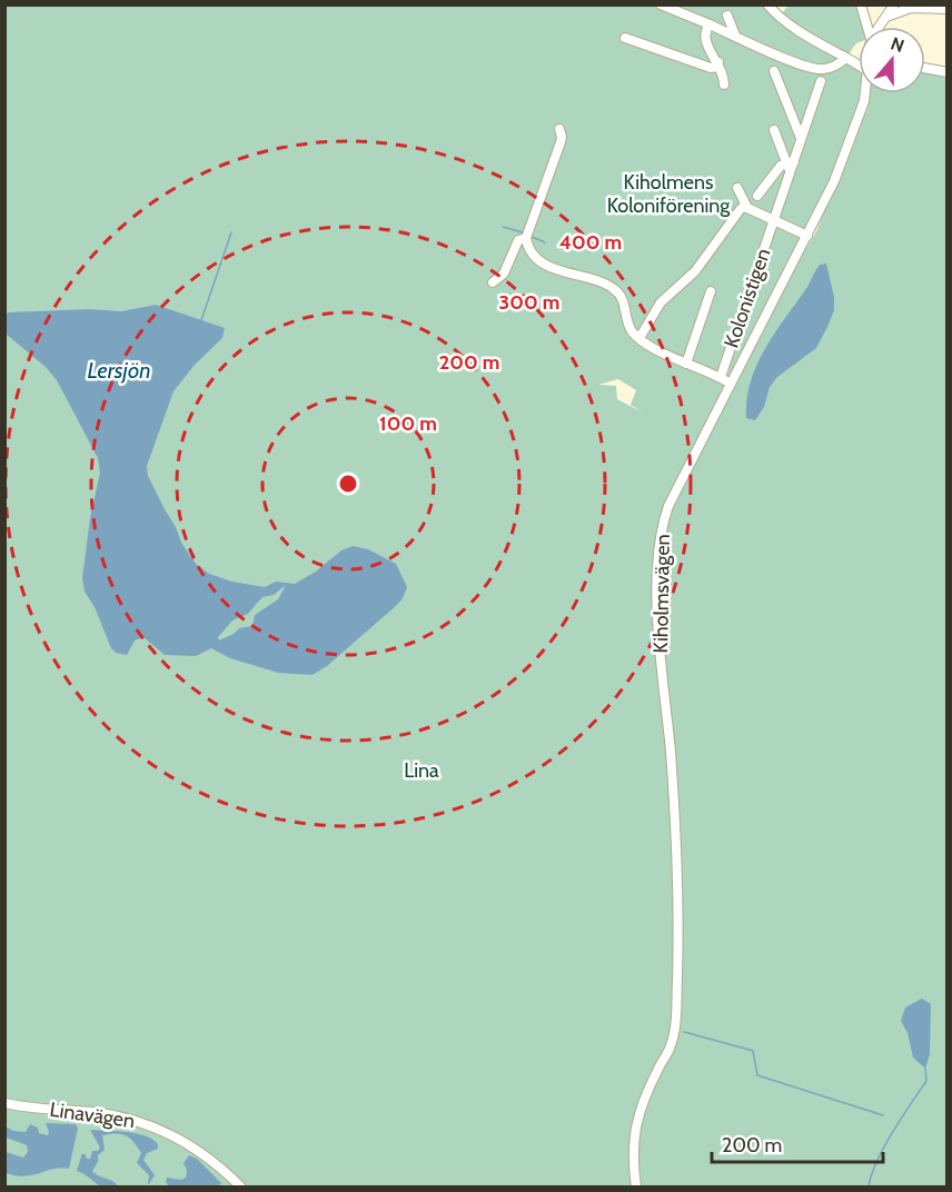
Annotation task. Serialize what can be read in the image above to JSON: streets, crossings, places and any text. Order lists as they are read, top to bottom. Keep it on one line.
{"streets":{"street":["Kolonistigen","Kiholmsvägen","Linavägen"]},"water":["Lersjön"],"parks":["Kiholmens Koloniförening","Lina"],"scale_bar":"200 m","north":"top","rings":["400 m","300 m","200 m","100 m"]}
